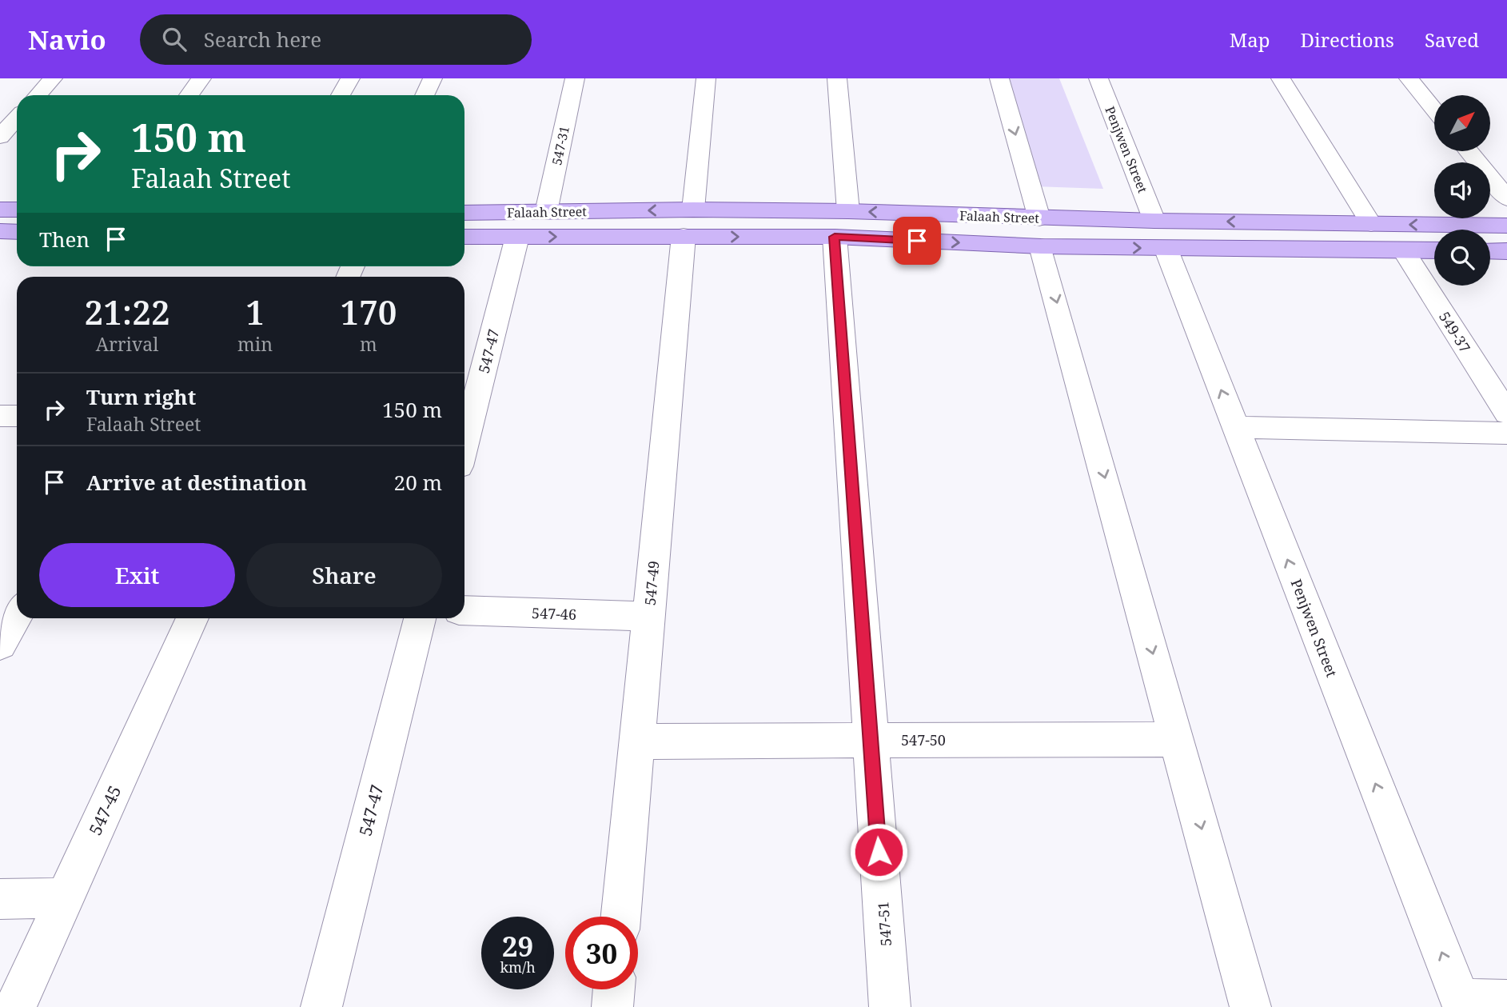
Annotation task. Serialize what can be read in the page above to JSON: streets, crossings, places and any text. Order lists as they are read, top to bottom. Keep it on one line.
{"streets":{"main road":["Falaah Street"],"street":["547-31","Penjwen Street","549-37","547-47","547-49","547-46","547-50","547-45","547-51"]},"crossings":[["547-31","Falaah Street"],["Penjwen Street","Falaah Street"],["Falaah Street","549-37"],["Falaah Street","547-47"],["Falaah Street","547-49"],["Falaah Street","547-51"],["547-49","547-46"],["547-49","547-50"],["547-50","547-51"]],"north":"top right","page":{"header":"Navio","search":"Search here","nav":["Map","Directions","Saved"],"turn":["150 m","Falaah Street"],"then":"Then","eta":["21:22","Arrival","1","min","170","m"],"list":[{"name":"Turn right","note":"Falaah Street","value":"150 m"},{"name":"Arrive at destination","value":"20 m"}],"buttons":["Exit","Share"],"speed":"29 km/h","limit":"30"}}
